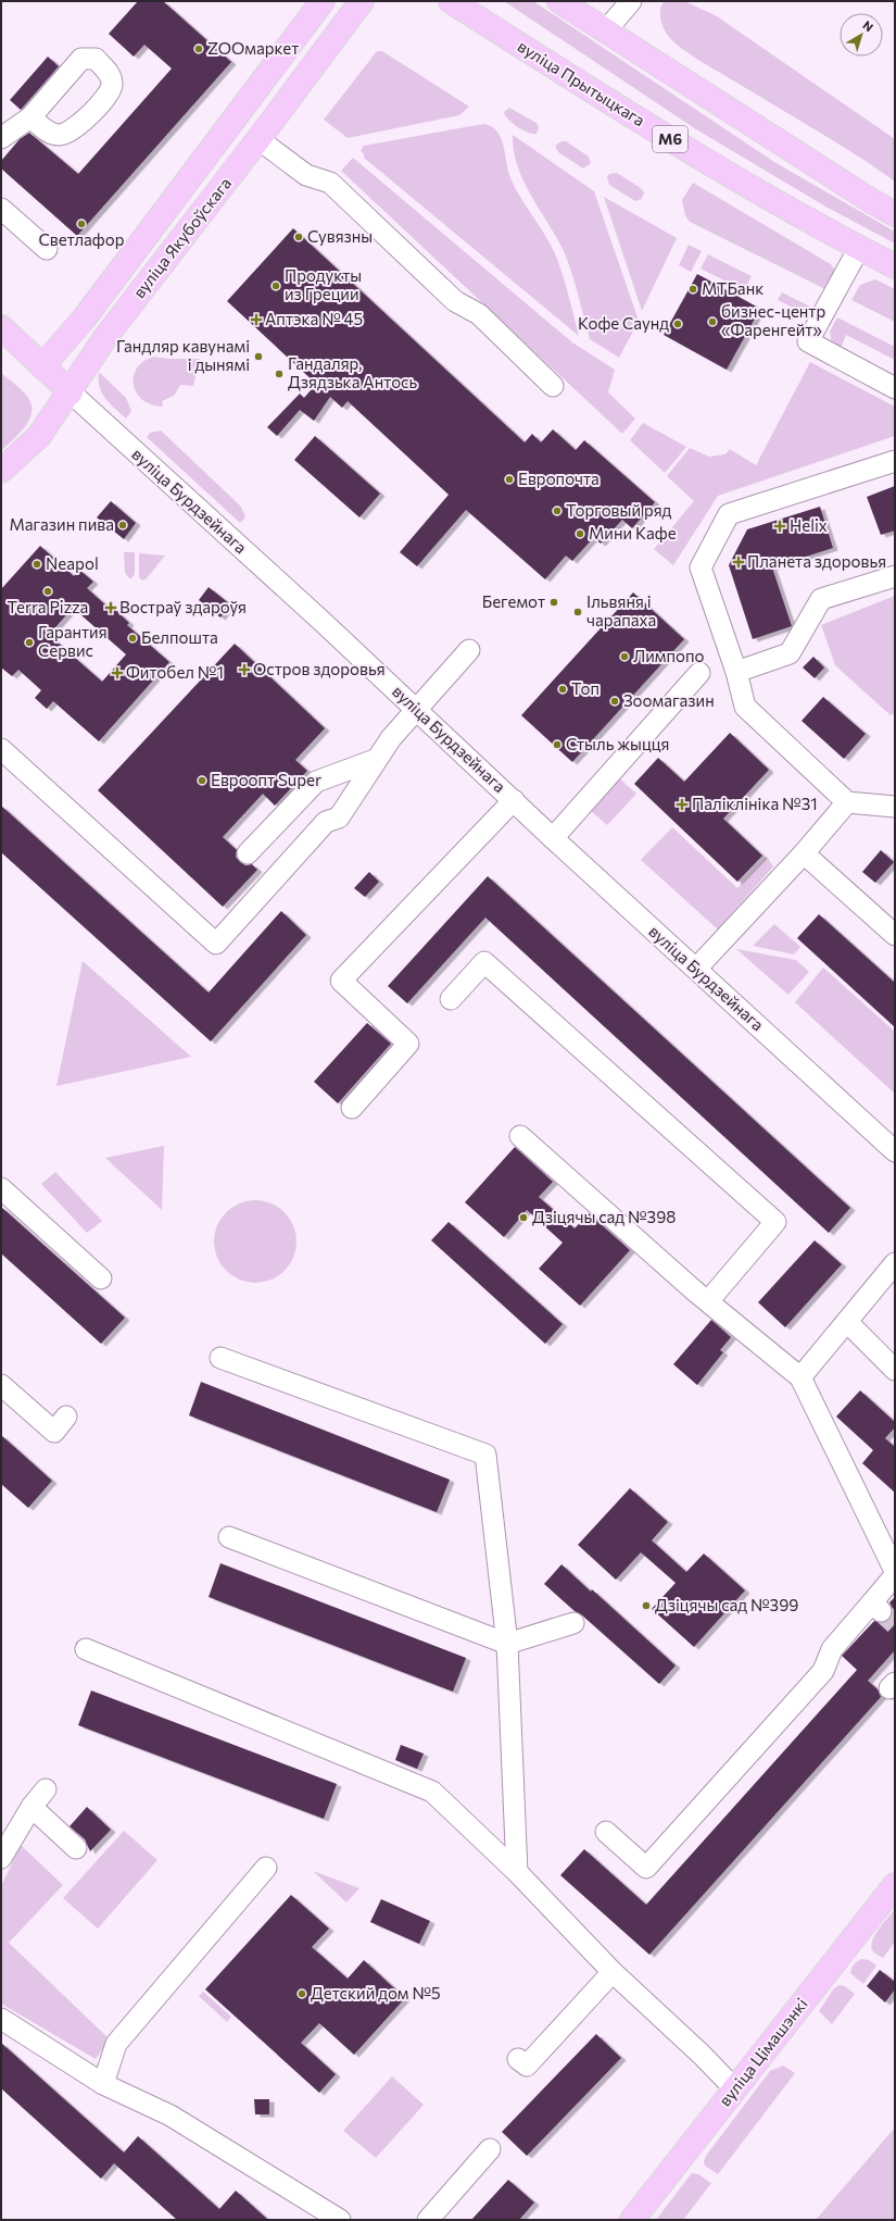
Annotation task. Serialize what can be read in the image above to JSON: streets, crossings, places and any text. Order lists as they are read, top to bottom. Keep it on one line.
{"streets":{"main road":["вуліца Прытыцкага","М6","вуліца Якубоўскага","вуліца Бурдзейнага","вуліца Цімашэнкі"]},"crossings":[["вуліца Якубоўскага","вуліца Бурдзейнага"]],"places":{"other":["ZOOмаркет","Светлафор","Сувязны","Продукты из Греции","МТБанк","бизнес-центр «Фаренгейт»","Кофе Саунд","Гандляр кавунамі і дынямі","Гандаляр, Дзядзька Антось","Европочта","Торговый ряд","Магазин пива","Мини Кафе","Neapol","Terra Pizza","Бегемот","Ільвяня і чарапаха","Белпошта","Гарантия Сервис","Лимпопо","Топ","Зоомагазин","Стыль жыцця","Евроопт Super","Дзіцячы сад №398","Дзіцячы сад №399","Детский дом №5"],"health":["Аптэка № 45","Helix","Планета здоровья","Востраў здароўя","Остров здоровья","Фитобел №1","Паліклініка №31"]},"north":"top right"}
